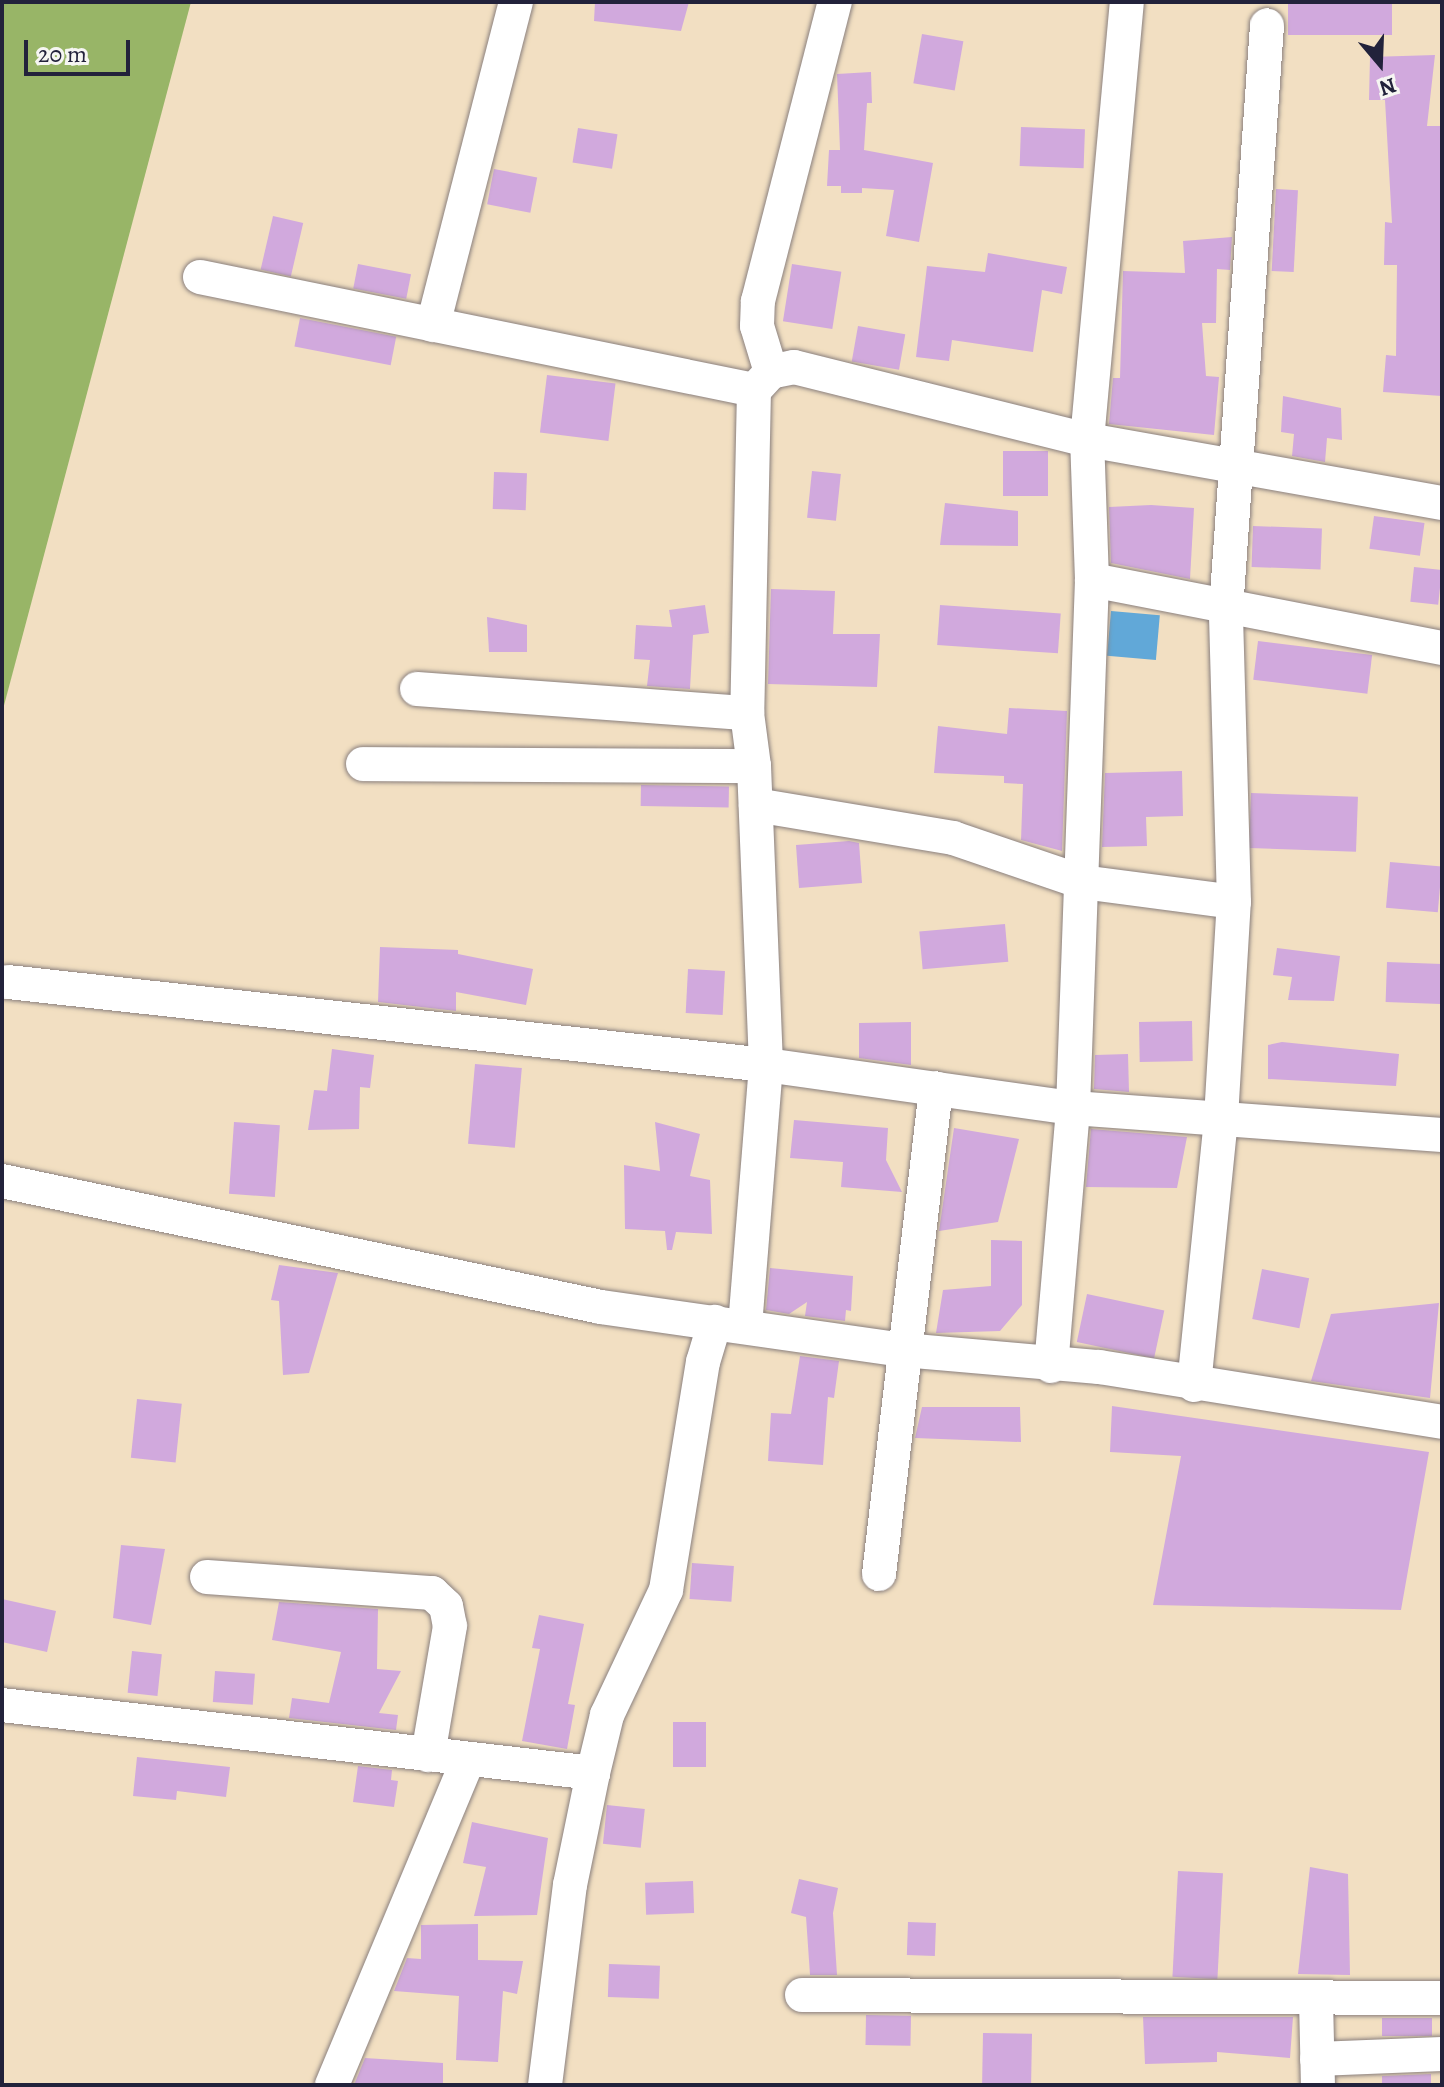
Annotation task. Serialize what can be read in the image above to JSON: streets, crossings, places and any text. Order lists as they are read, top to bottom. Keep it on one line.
{"scale_bar":"20 m","north":"bottom"}
